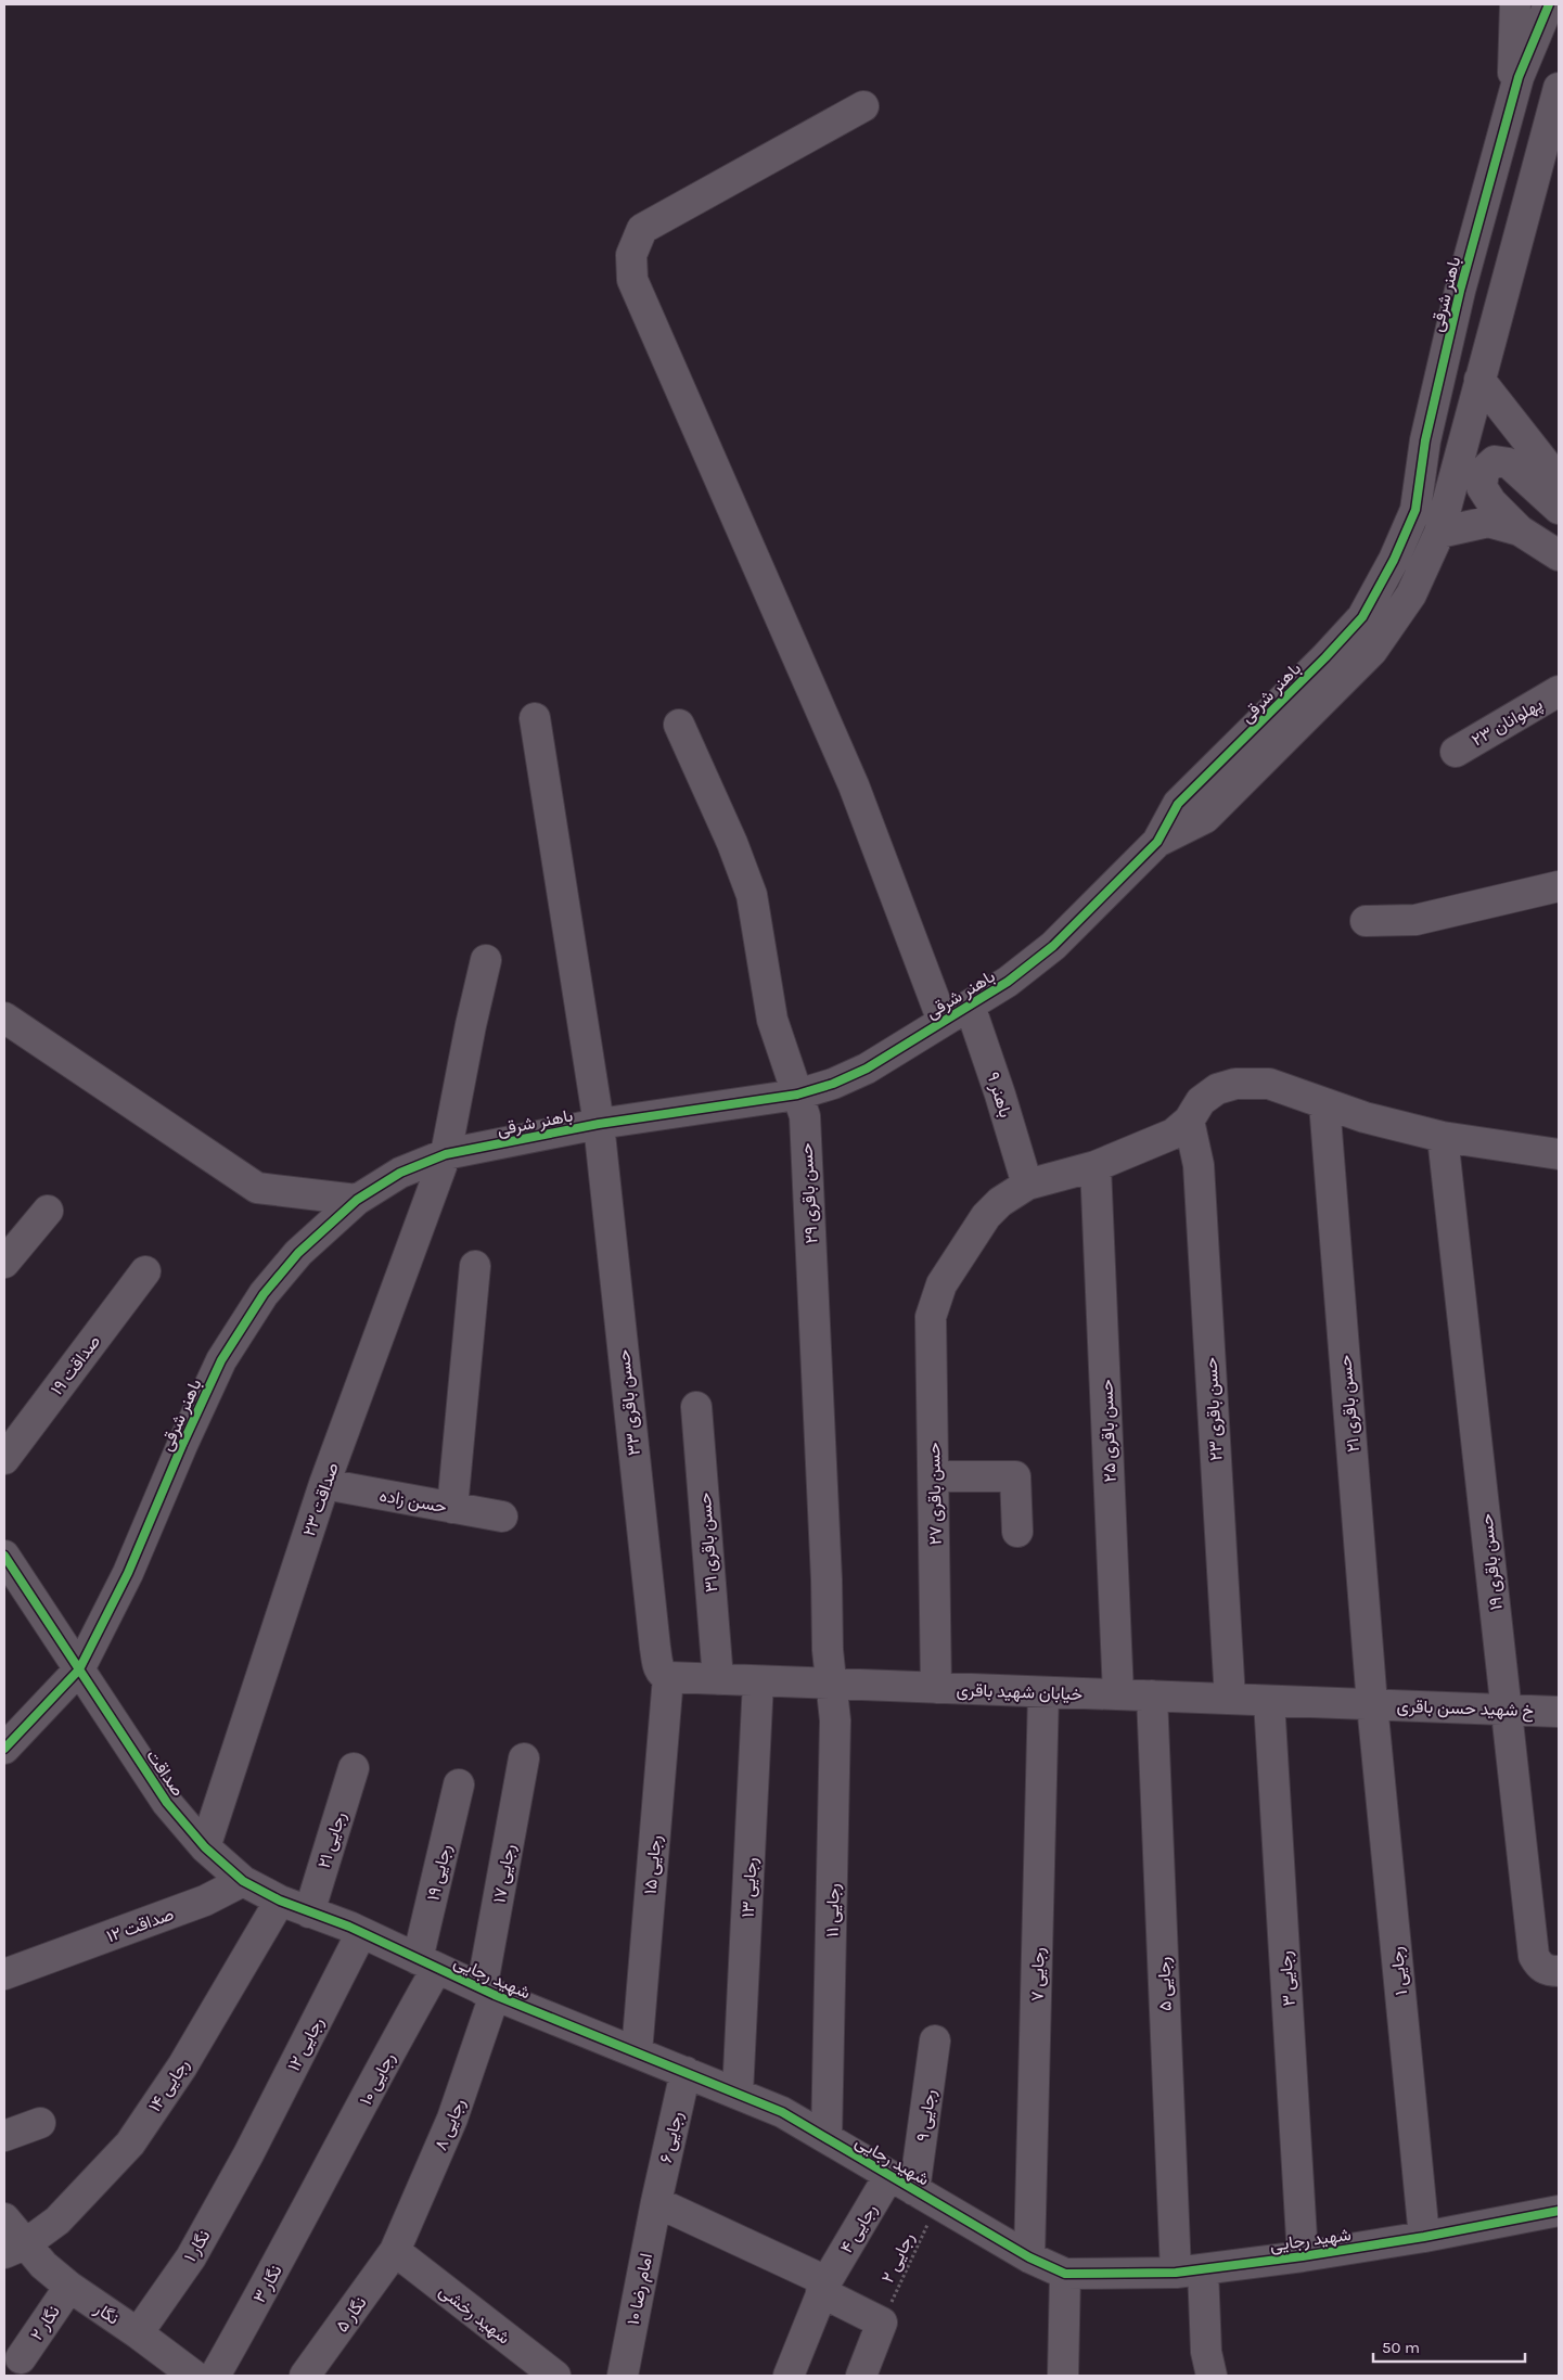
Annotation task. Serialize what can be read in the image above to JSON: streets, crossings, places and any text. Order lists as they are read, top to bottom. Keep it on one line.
{"streets":{"street":["باهنر شرقی","پهلوانان ۲۳","باهنر ۹","حسن باقری ۲۹","صداقت ۱۹","حسن باقری ۳۳","حسن باقری ۲۱","حسن باقری ۲۳","حسن باقری ۲۵","حسن باقری ۲۷","صداقت ۲۳","حسن زاده","حسن باقری ۳۱","حسن باقری ۱۹","خیابان شهید باقری","خ شهید حسن باقری","صداقت","رجایی ۲۱","رجایی ۱۵","رجایی ۱۹","رجایی ۱۷","رجایی ۱۳","رجایی ۱۱","صداقت ۱۲","رجایی ۱","رجایی ۷","شهید رجایی","رجایی ۳","رجایی ۵","رجایی ۱۲","رجایی ۱۰","رجایی ۱۴","رجایی ۹","رجایی ۸","رجایی ۶","رجایی ۴","نگار ۱","نگار ۳","امام رضا ۱۰","نگار","نگار ۵","شهید رخشی","نگار ۲"],"path":["رجایی ۲"]},"crossings":[["باهنر شرقی","باهنر ۹"],["باهنر شرقی","حسن باقری ۲۹"],["باهنر شرقی","حسن باقری ۳۳"],["باهنر شرقی","صداقت ۲۳"],["باهنر شرقی","صداقت"],["باهنر ۹","حسن باقری ۲۷"],["حسن باقری ۲۹","خیابان شهید باقری"],["حسن باقری ۲۹","رجایی ۱۱"],["حسن باقری ۳۳","خیابان شهید باقری"],["حسن باقری ۳۳","رجایی ۱۵"],["حسن باقری ۲۱","حسن باقری ۲۷"],["حسن باقری ۲۱","خیابان شهید باقری"],["حسن باقری ۲۱","خ شهید حسن باقری"],["حسن باقری ۲۱","رجایی ۱"],["حسن باقری ۲۳","حسن باقری ۲۷"],["حسن باقری ۲۳","خیابان شهید باقری"],["حسن باقری ۲۵","حسن باقری ۲۷"],["حسن باقری ۲۵","خیابان شهید باقری"],["حسن باقری ۲۷","حسن باقری ۱۹"],["حسن باقری ۲۷","خیابان شهید باقری"],["صداقت ۲۳","حسن زاده"],["صداقت ۲۳","صداقت"],["حسن باقری ۳۱","خیابان شهید باقری"],["حسن باقری ۱۹","خ شهید حسن باقری"],["خیابان شهید باقری","خ شهید حسن باقری"],["خیابان شهید باقری","رجایی ۱۵"],["خیابان شهید باقری","رجایی ۱۳"],["خیابان شهید باقری","رجایی ۱۱"],["خیابان شهید باقری","رجایی ۱"],["خیابان شهید باقری","رجایی ۷"],["خیابان شهید باقری","رجایی ۳"],["خیابان شهید باقری","رجایی ۵"],["خ شهید حسن باقری","رجایی ۱"],["صداقت","صداقت ۱۲"],["صداقت","شهید رجایی"],["رجایی ۲۱","شهید رجایی"],["رجایی ۱۵","شهید رجایی"],["رجایی ۱۹","شهید رجایی"],["رجایی ۱۹","رجایی ۱۰"],["رجایی ۱۷","شهید رجایی"],["رجایی ۱۷","رجایی ۸"],["رجایی ۱۳","شهید رجایی"],["رجایی ۱۱","شهید رجایی"],["صداقت ۱۲","شهید رجایی"],["رجایی ۱","شهید رجایی"],["رجایی ۷","شهید رجایی"],["شهید رجایی","رجایی ۳"],["شهید رجایی","رجایی ۵"],["شهید رجایی","رجایی ۱۲"],["شهید رجایی","رجایی ۱۰"],["شهید رجایی","رجایی ۱۴"],["شهید رجایی","رجایی ۹"],["شهید رجایی","رجایی ۸"],["شهید رجایی","رجایی ۶"],["شهید رجایی","رجایی ۴"],["شهید رجایی","رجایی ۲"],["رجایی ۱۲","نگار ۱"],["رجایی ۱۰","نگار ۳"],["رجایی ۱۴","نگار"],["رجایی ۹","رجایی ۲"],["رجایی ۸","نگار ۵"],["رجایی ۸","شهید رخشی"],["رجایی ۶","امام رضا ۱۰"],["نگار ۱","نگار"],["نگار","نگار ۲"],["نگار ۵","شهید رخشی"]],"scale_bar":"50 m"}
